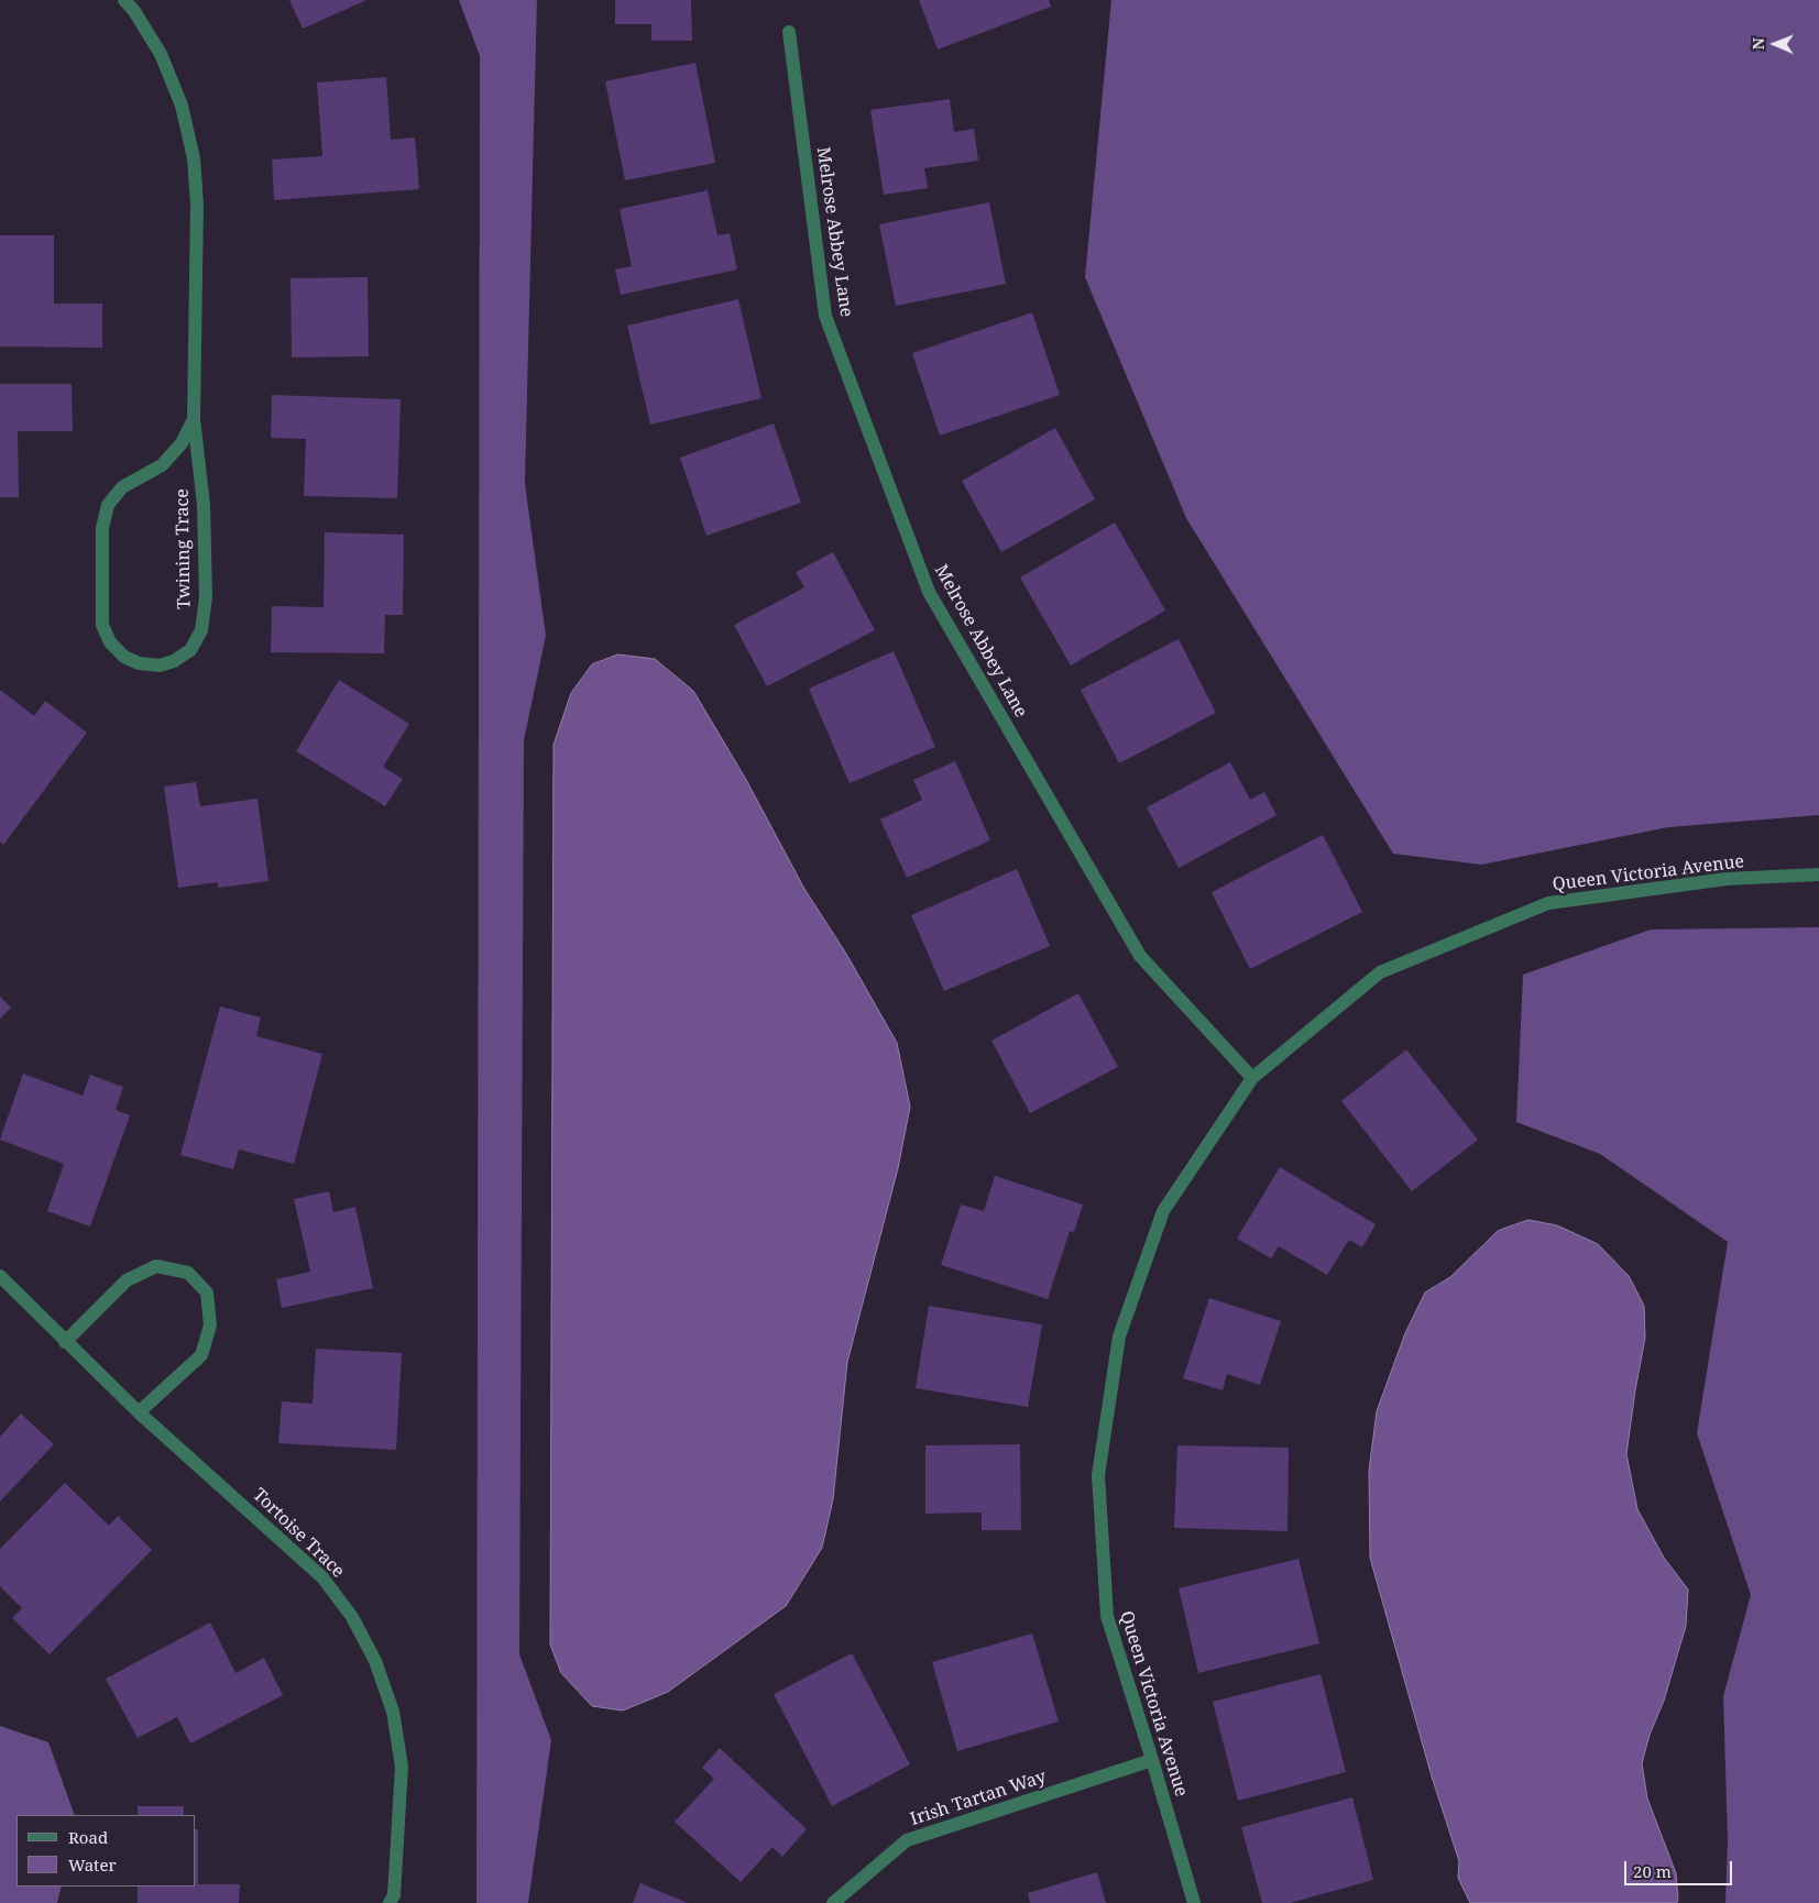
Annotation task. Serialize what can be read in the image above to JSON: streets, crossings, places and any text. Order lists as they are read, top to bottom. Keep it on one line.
{"streets":{"street":["Melrose Abbey Lane","Twining Trace","Queen Victoria Avenue","Tortoise Trace","Irish Tartan Way"]},"crossings":[["Melrose Abbey Lane","Queen Victoria Avenue"],["Queen Victoria Avenue","Irish Tartan Way"]],"legend":["Road","Water"],"scale_bar":"20 m","north":"left"}
